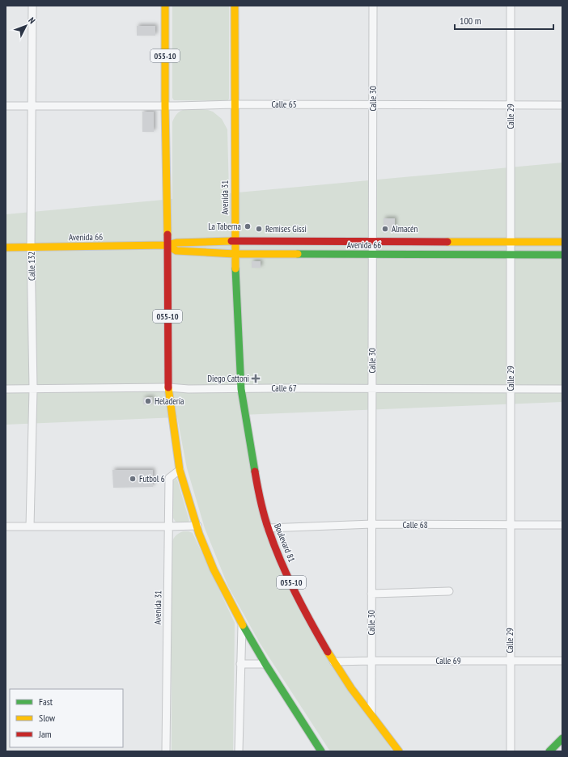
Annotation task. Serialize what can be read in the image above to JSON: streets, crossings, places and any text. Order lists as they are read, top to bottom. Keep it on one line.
{"streets":{"main road":["055-10","Avenida 31","Avenida 66","Boulevard 81"],"street":["Calle 30","Calle 65","Calle 29","Calle 132","Calle 67","Calle 68","Calle 69"]},"crossings":[["055-10","Calle 65"],["055-10","Avenida 31"],["055-10","Avenida 66"],["055-10","Calle 67"],["Calle 30","Calle 65"],["Calle 30","Avenida 66"],["Calle 30","Calle 67"],["Calle 30","Calle 68"],["Calle 30","Boulevard 81"],["Calle 30","Calle 69"],["Calle 65","Calle 29"],["Calle 65","Avenida 31"],["Calle 65","Calle 132"],["Calle 29","Avenida 66"],["Calle 29","Calle 67"],["Calle 29","Calle 68"],["Calle 29","Calle 69"],["Avenida 31","Avenida 66"],["Avenida 31","Calle 67"],["Avenida 31","Boulevard 81"],["Avenida 66","Calle 132"],["Calle 132","Calle 67"],["Calle 67","Boulevard 81"],["Calle 68","Boulevard 81"],["Boulevard 81","Calle 69"]],"places":{"other":["La Taberna","Remises Gissi","Almacén","Heladería","Futbol 6"],"health":["Diego Cattoni"]},"legend":["Fast","Slow","Jam"],"scale_bar":"100 m","north":"top right"}
